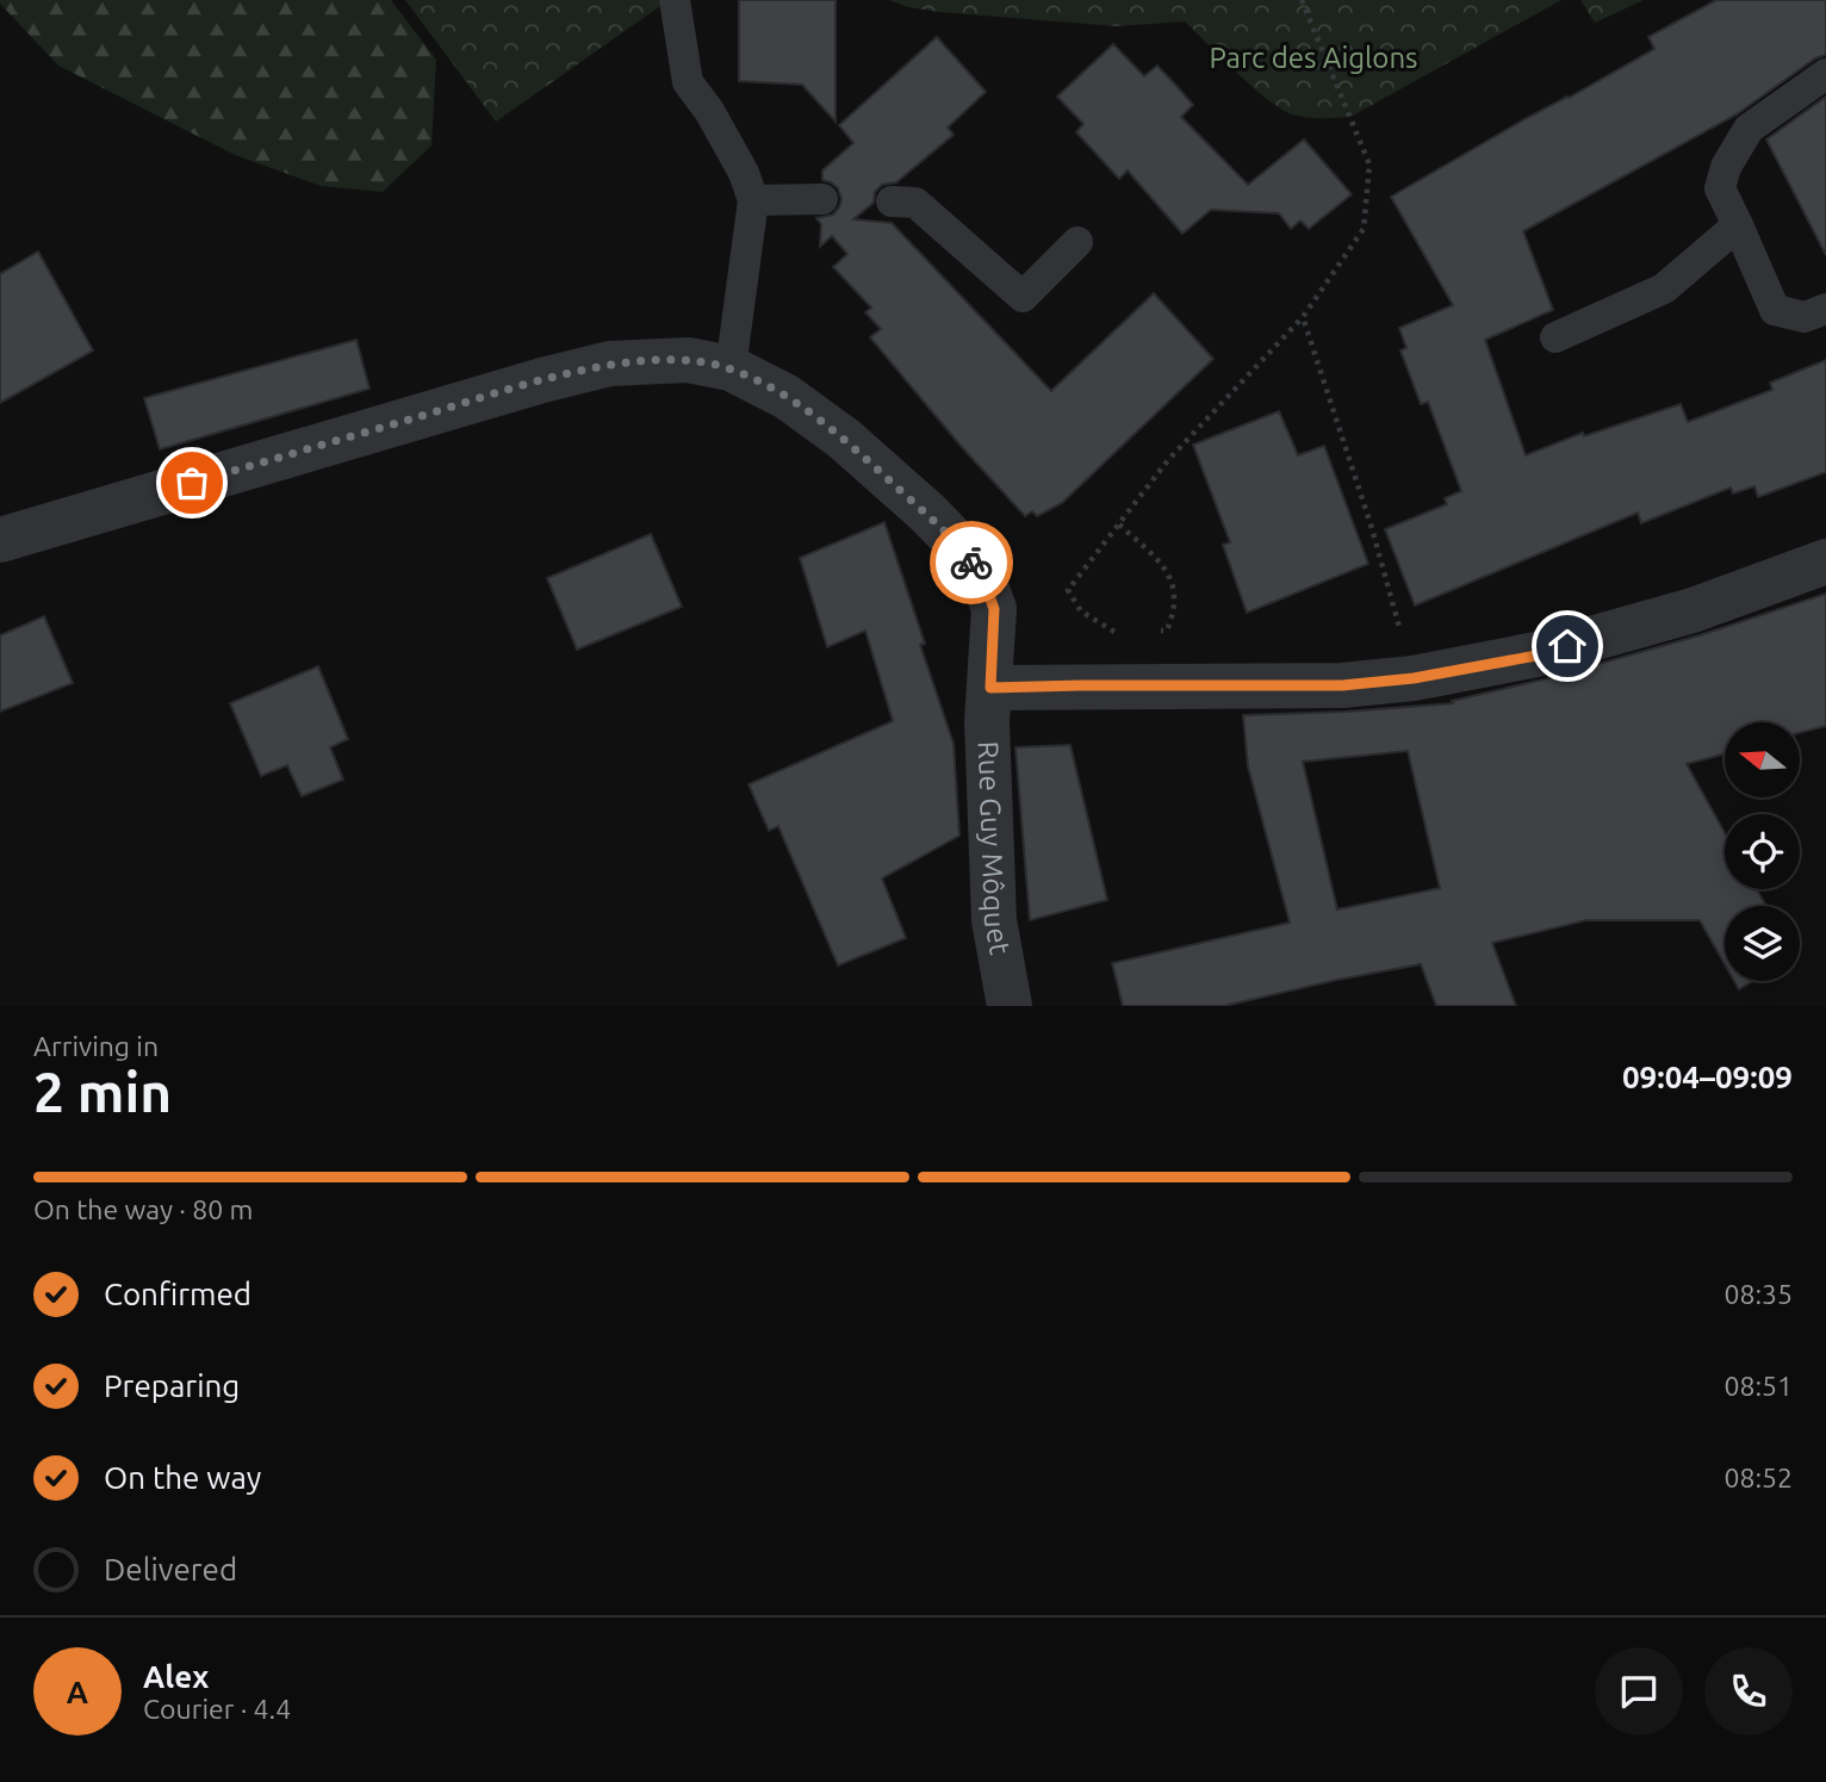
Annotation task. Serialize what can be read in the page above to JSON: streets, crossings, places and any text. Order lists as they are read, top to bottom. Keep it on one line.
{"streets":{"street":["Rue Guy Môquet"]},"parks":["Parc des Aiglons"],"north":"left","page":{"heading":["2 min","Arriving in","09:04–09:09"],"panel":["Alex","Courier · 4.4"],"bar":"On the way · 80 m","list":[["Confirmed","08:35"],["Preparing","08:51"],["On the way","08:52"],"Delivered"],"round":"A"}}
